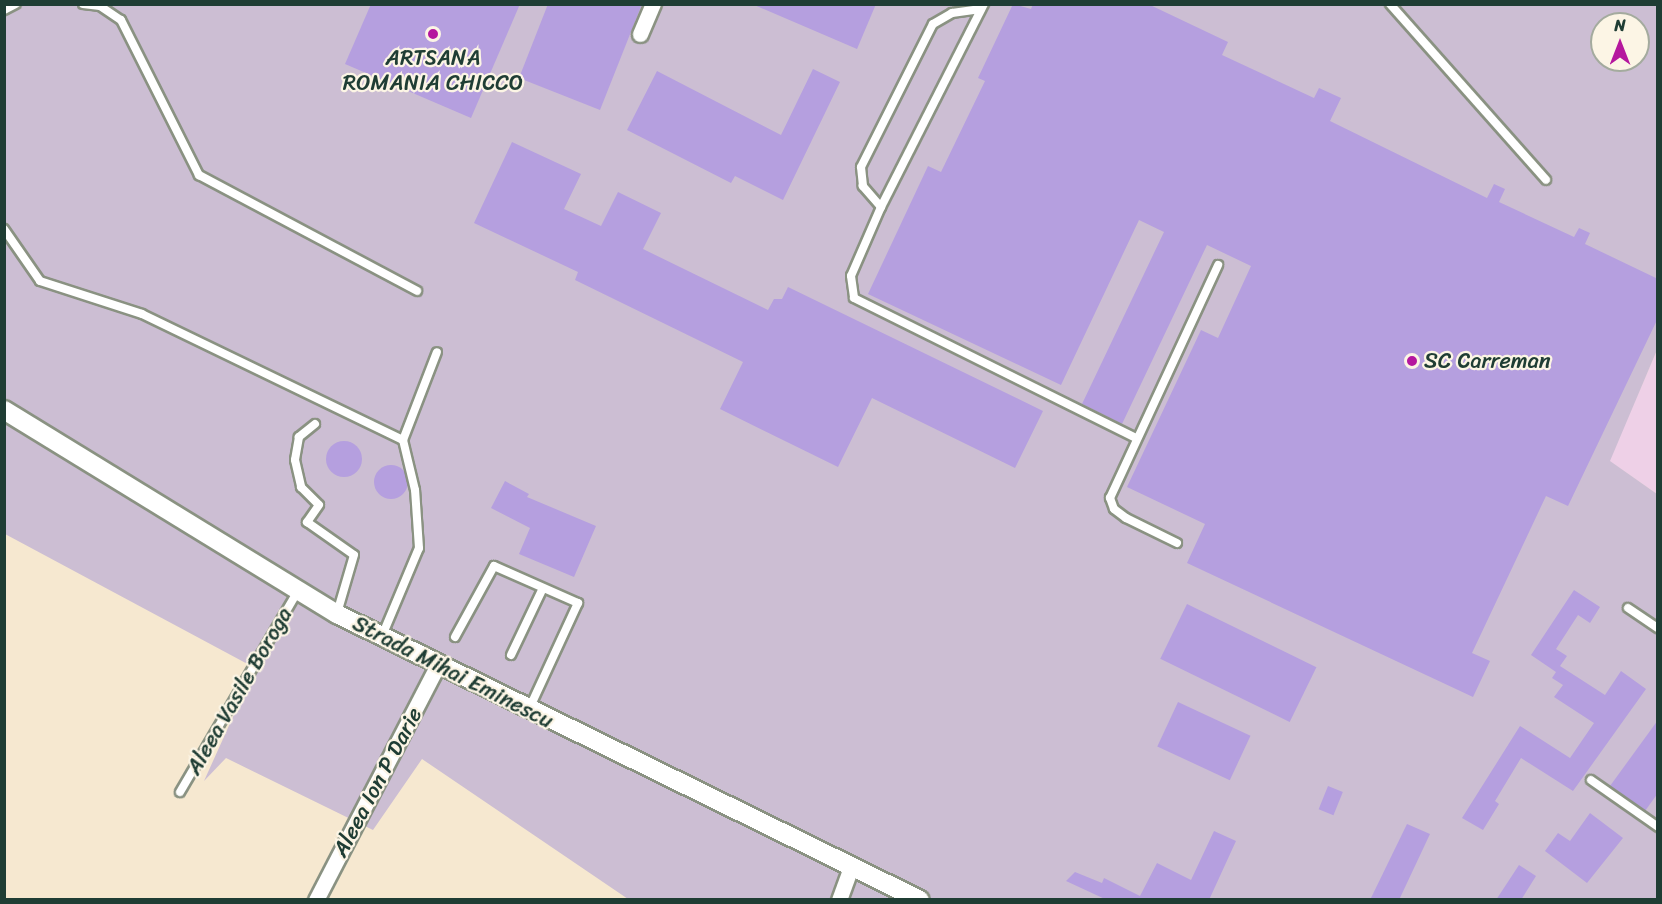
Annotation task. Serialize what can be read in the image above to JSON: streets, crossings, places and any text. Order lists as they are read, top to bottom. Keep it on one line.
{"streets":{"street":["Strada Mihai Eminescu","Aleea Ion P Darie"],"lane":["Aleea Vasile Boroga"]},"crossings":[["Strada Mihai Eminescu","Aleea Vasile Boroga"],["Strada Mihai Eminescu","Aleea Ion P Darie"]],"places":["ARTSANA ROMANIA CHICCO","SC Carreman"],"north":"top"}
